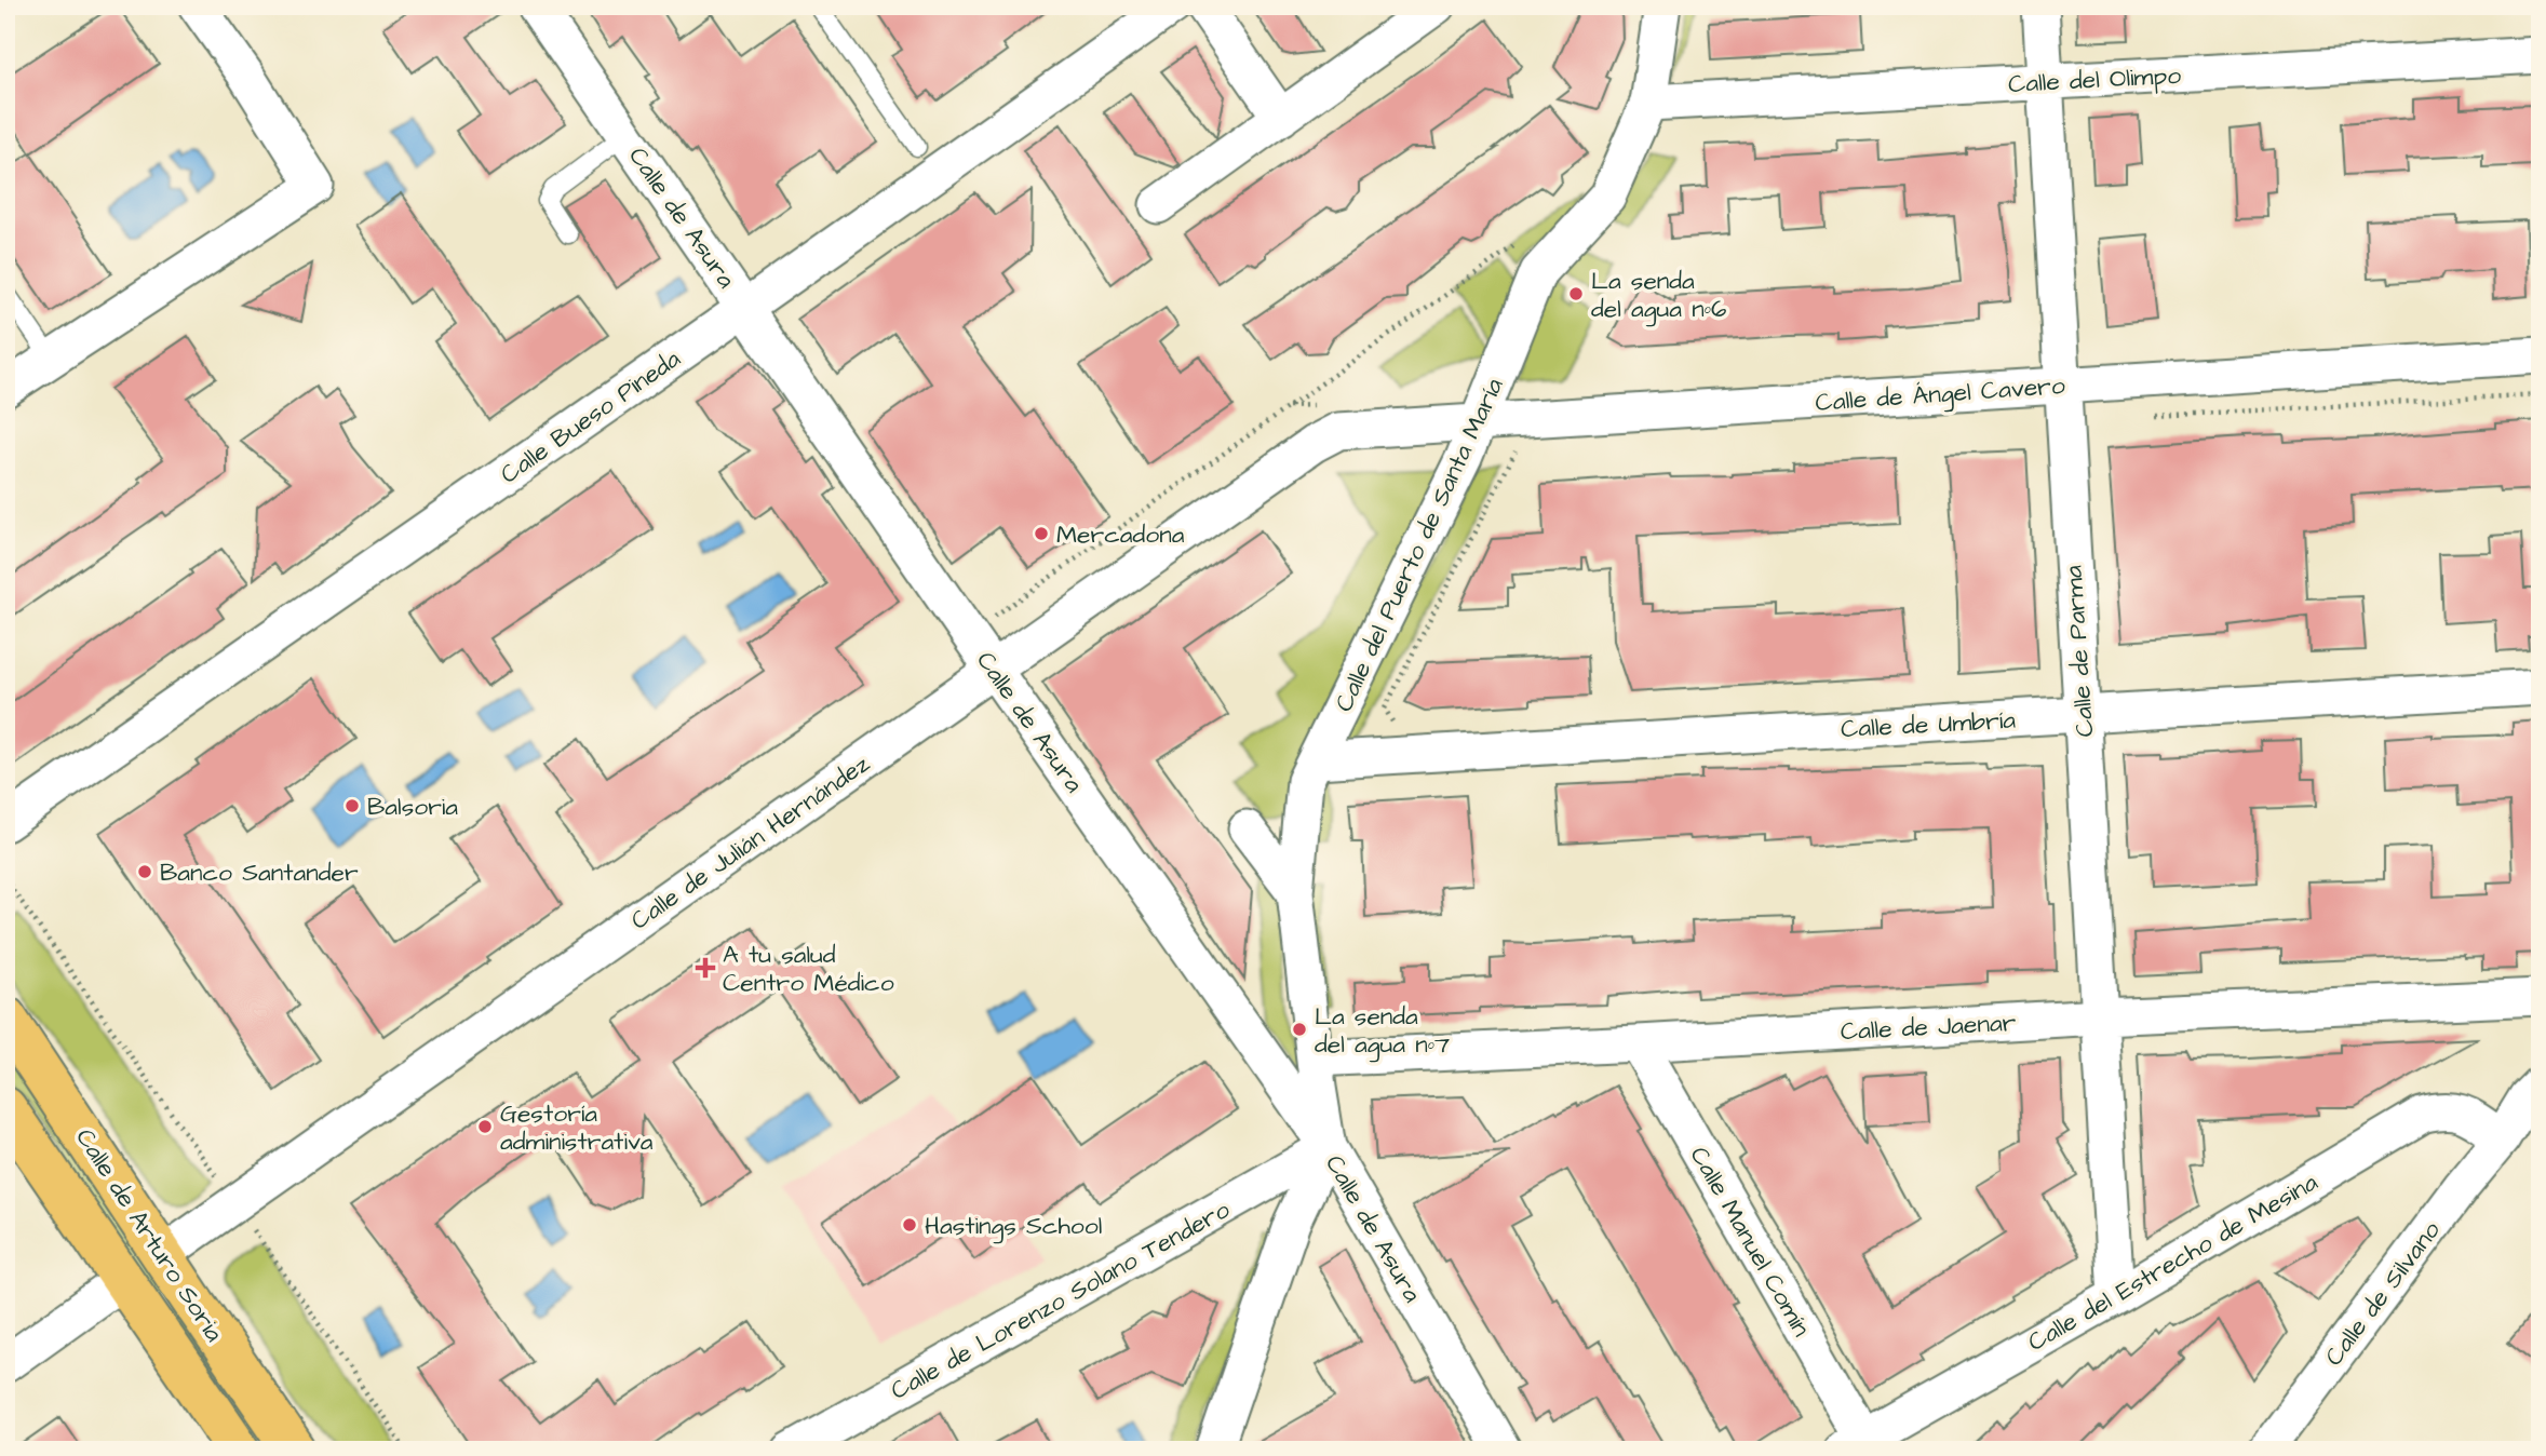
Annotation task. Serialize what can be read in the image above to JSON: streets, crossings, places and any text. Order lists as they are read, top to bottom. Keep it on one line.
{"streets":{"main road":["Calle de Arturo Soria"],"street":["Calle del Olimpo","Calle de Asura","Calle de Ángel Cavero","Calle Bueso Pineda","Calle del Puerto de Santa María","Calle de Parma","Calle de Umbría","Calle de Julián Hernández","Calle de Jaenar","Calle Manuel Comín","Calle del Estrecho de Mesina","Calle de Silvano","Calle de Lorenzo Solano Tendero"]},"crossings":[["Calle del Olimpo","Calle del Puerto de Santa María"],["Calle del Olimpo","Calle de Parma"],["Calle de Asura","Calle Bueso Pineda"],["Calle de Asura","Calle del Puerto de Santa María"],["Calle de Asura","Calle de Julián Hernández"],["Calle de Asura","Calle de Lorenzo Solano Tendero"],["Calle de Ángel Cavero","Calle del Puerto de Santa María"],["Calle de Ángel Cavero","Calle de Parma"],["Calle de Ángel Cavero","Calle de Julián Hernández"],["Calle del Puerto de Santa María","Calle de Umbría"],["Calle del Puerto de Santa María","Calle de Jaenar"],["Calle del Puerto de Santa María","Calle de Lorenzo Solano Tendero"],["Calle de Parma","Calle de Umbría"],["Calle de Parma","Calle de Jaenar"],["Calle de Parma","Calle del Estrecho de Mesina"],["Calle de Julián Hernández","Calle de Arturo Soria"],["Calle de Jaenar","Calle Manuel Comín"],["Calle Manuel Comín","Calle del Estrecho de Mesina"],["Calle del Estrecho de Mesina","Calle de Silvano"]],"places":{"other":["La senda del agua nº6","Mercadona","Balsoria","Banco Santander","La senda del agua nº7","Gestoría administrativa","Hastings School"],"health":["A tu salud Centro Médico"]}}
